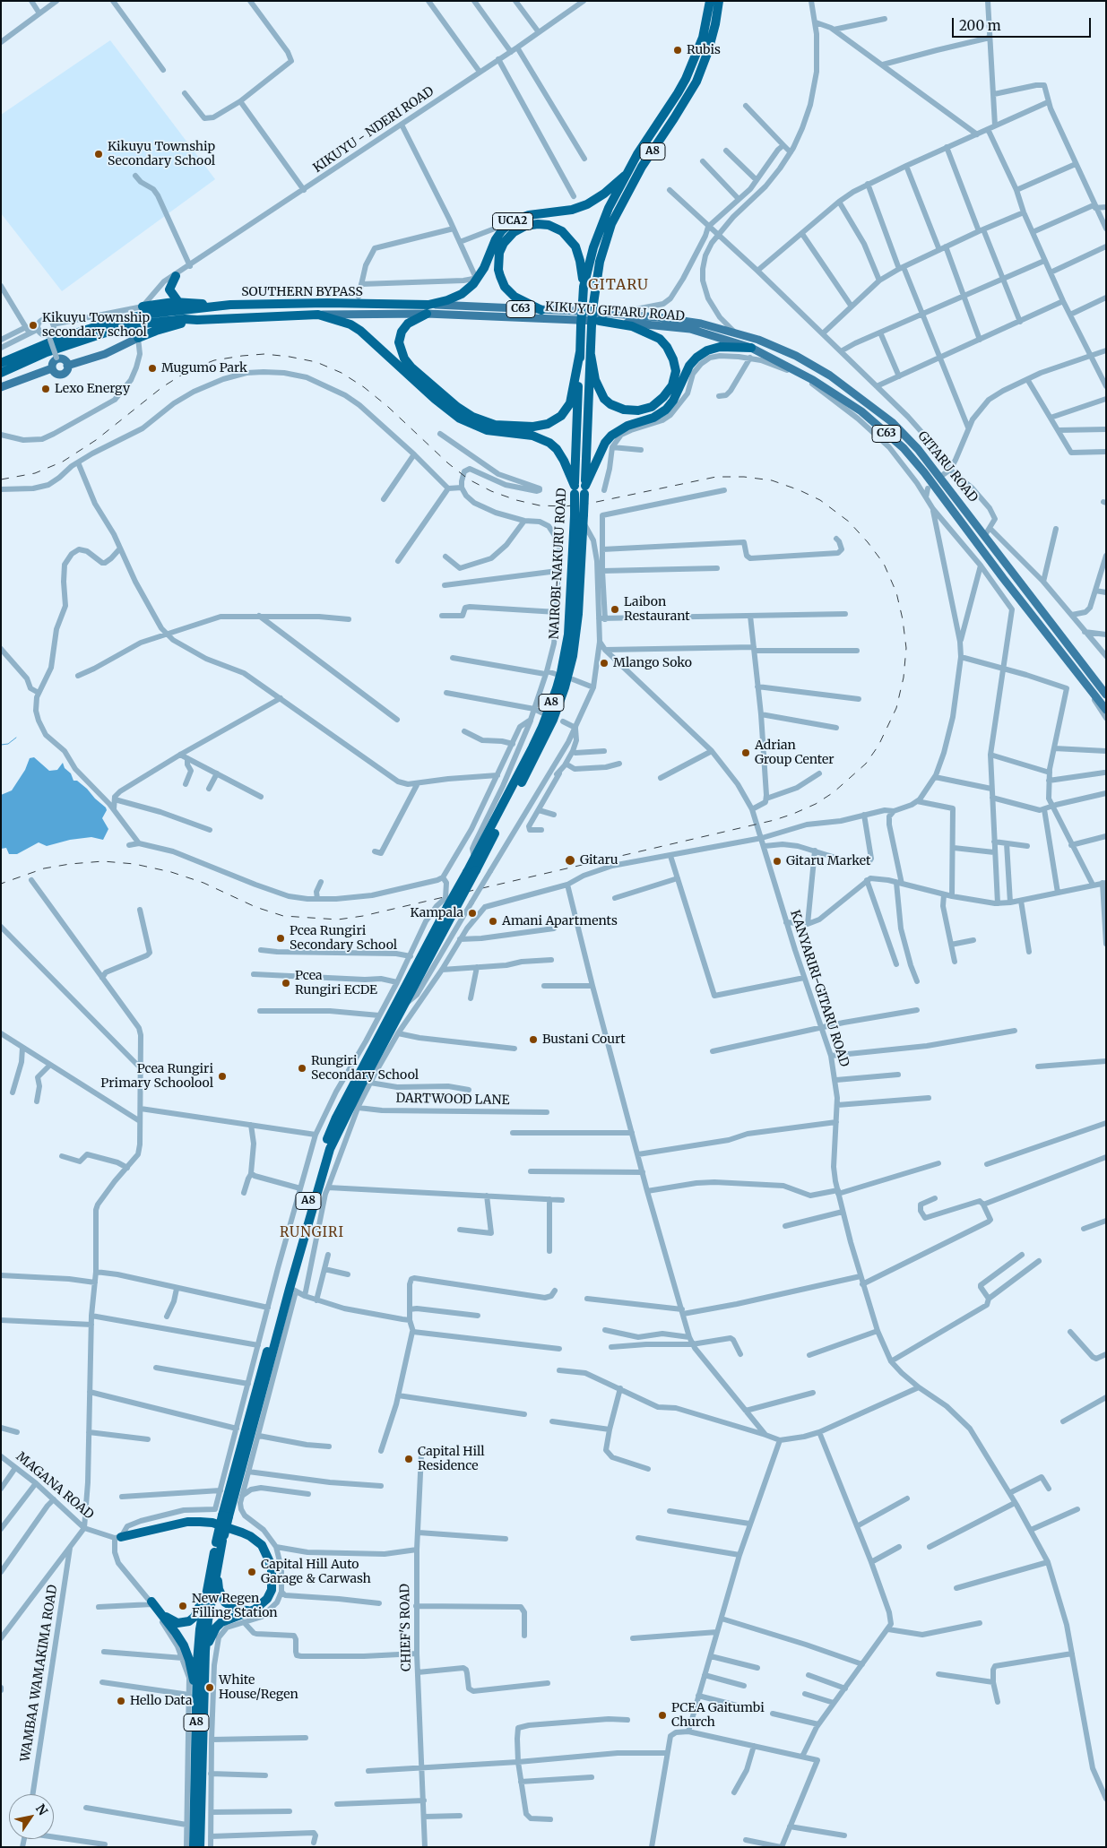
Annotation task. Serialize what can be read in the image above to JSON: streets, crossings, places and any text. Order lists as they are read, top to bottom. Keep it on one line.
{"streets":{"highway":["A8","UCA2","SOUTHERN BYPASS","C63","NAIROBI-NAKURU ROAD"],"main road":["KIKUYU GITARU ROAD","GITARU ROAD"],"street":["KIKUYU - NDERI ROAD","KANYARIRI-GITARU ROAD","DARTWOOD LANE","MAGANA ROAD","CHIEF'S ROAD","WAMBAA WAMAKIMA ROAD"]},"crossings":[["A8","UCA2"],["A8","NAIROBI-NAKURU ROAD"],["UCA2","SOUTHERN BYPASS"],["UCA2","KIKUYU GITARU ROAD"],["SOUTHERN BYPASS","KIKUYU GITARU ROAD"],["SOUTHERN BYPASS","GITARU ROAD"],["C63","KIKUYU GITARU ROAD"],["C63","GITARU ROAD"],["C63","NAIROBI-NAKURU ROAD"],["KIKUYU GITARU ROAD","GITARU ROAD"],["KIKUYU GITARU ROAD","NAIROBI-NAKURU ROAD"]],"districts":["GITARU","RUNGIRI"],"places":["Rubis","Kikuyu Township Secondary School","Kikuyu Township secondary school","Mugumo Park","Lexo Energy","Laibon Restaurant","Mlango Soko","Adrian Group Center","Gitaru","Gitaru Market","Kampala","Amani Apartments","Pcea Rungiri Secondary School","Pcea Rungiri ECDE","Bustani Court","Rungiri Secondary School","Pcea Rungiri Primary Schoolool","Capital Hill Residence","Capital Hill Auto Garage & Carwash","New Regen Filling Station","White House/Regen","Hello Data","PCEA Gaitumbi Church"],"scale_bar":"200 m","north":"top right"}
